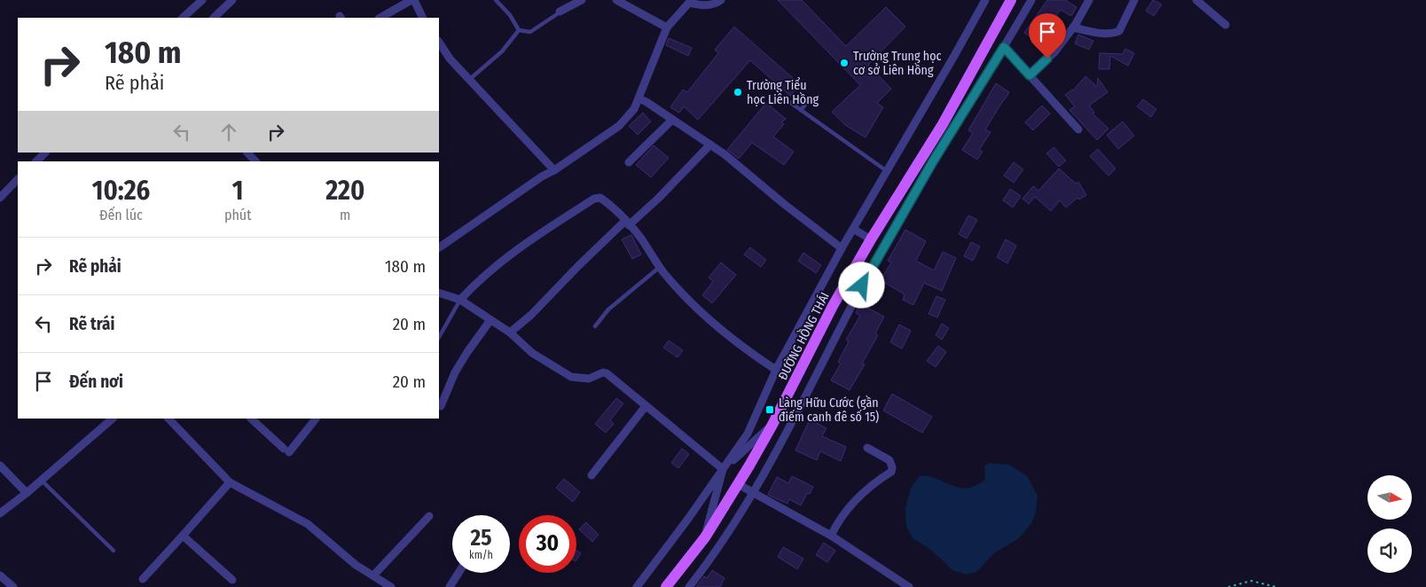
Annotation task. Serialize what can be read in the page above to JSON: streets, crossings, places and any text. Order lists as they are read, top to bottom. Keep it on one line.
{"streets":{"main road":["ĐƯỜNG HỒNG THÁI"]},"places":{"other":["Trường Trung học cơ sở Liên Hồng","Trường Tiểu học Liên Hồng"],"transit":["Làng Hữu Cước (gần điếm canh đê số 15)"]},"north":"right","page":{"turn":["180 m","Rẽ phải"],"eta":["10:26","Đến lúc","1","phút","220","m"],"list":[{"name":"Rẽ phải","value":"180 m"},{"name":"Rẽ trái","value":"20 m"},{"name":"Đến nơi","value":"20 m"}],"speed":"25 km/h","limit":"30"}}
